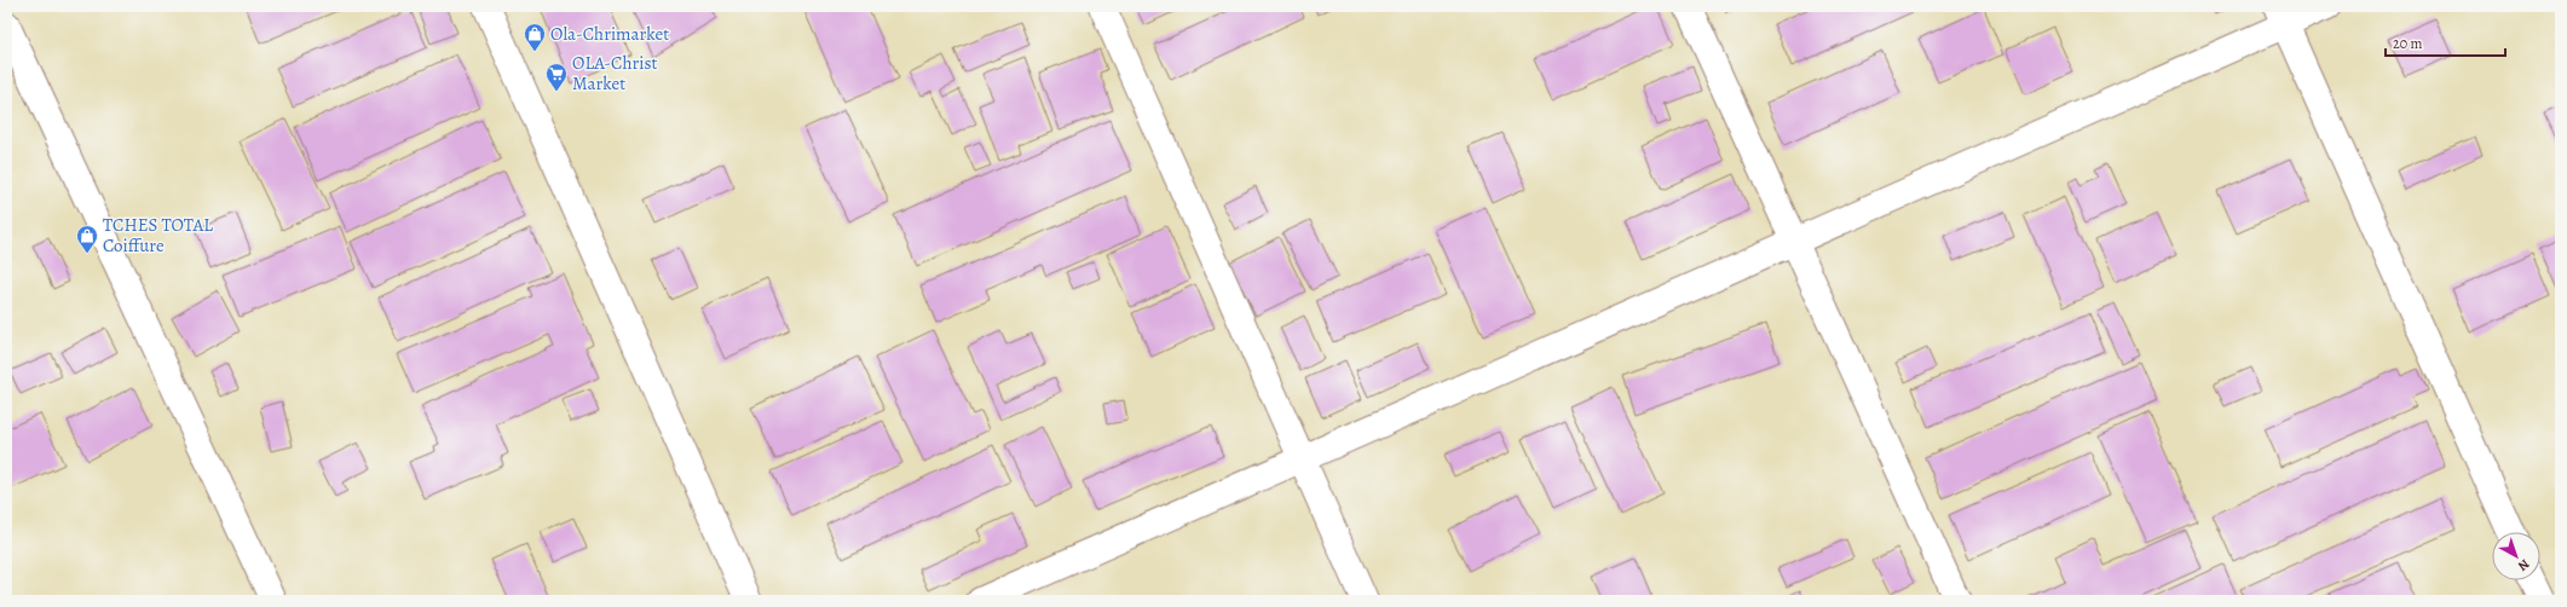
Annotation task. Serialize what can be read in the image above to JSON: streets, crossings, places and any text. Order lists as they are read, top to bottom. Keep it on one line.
{"places":{"shop":["Ola-Chrimarket","TCHES TOTAL Coiffure"],"supermarket":["OLA-Christ Market"]},"scale_bar":"20 m","north":"bottom right"}
